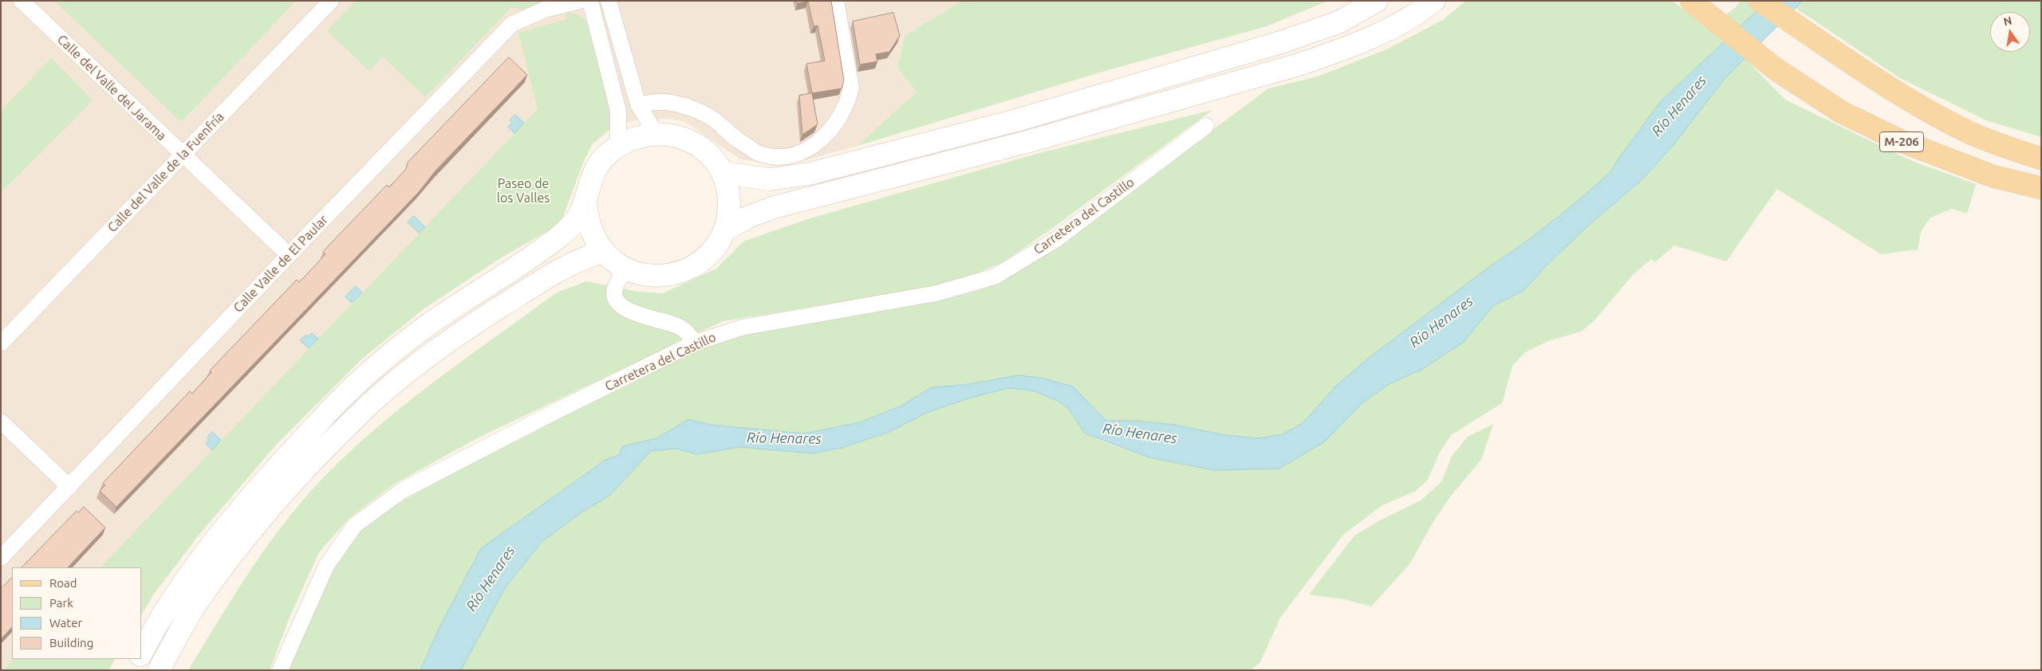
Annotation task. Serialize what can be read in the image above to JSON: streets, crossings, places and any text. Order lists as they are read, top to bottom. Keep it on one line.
{"streets":{"main road":["M-206"],"street":["Calle del Valle del Jarama","Calle del Valle de la Fuenfría","Carretera del Castillo","Calle Valle de El Paular"]},"crossings":[["Calle del Valle del Jarama","Calle del Valle de la Fuenfría"],["Calle del Valle del Jarama","Calle Valle de El Paular"]],"water":["Río Henares"],"parks":["Paseo de los Valles"],"legend":["Road","Park","Water","Building"],"north":"top"}
